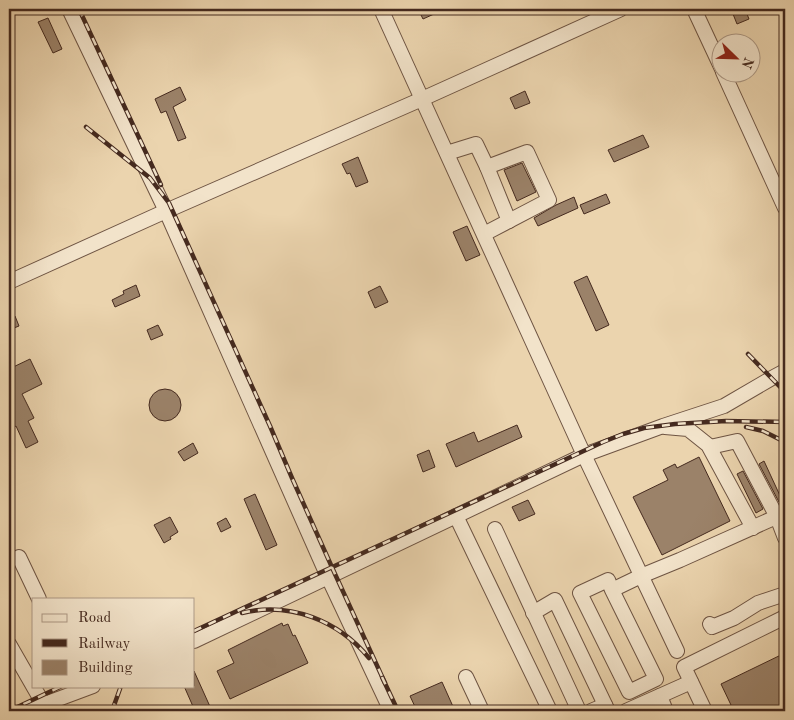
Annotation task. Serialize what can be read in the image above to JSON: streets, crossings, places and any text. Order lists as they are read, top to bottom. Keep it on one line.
{"legend":["Road","Railway","Building"],"north":"bottom right"}
